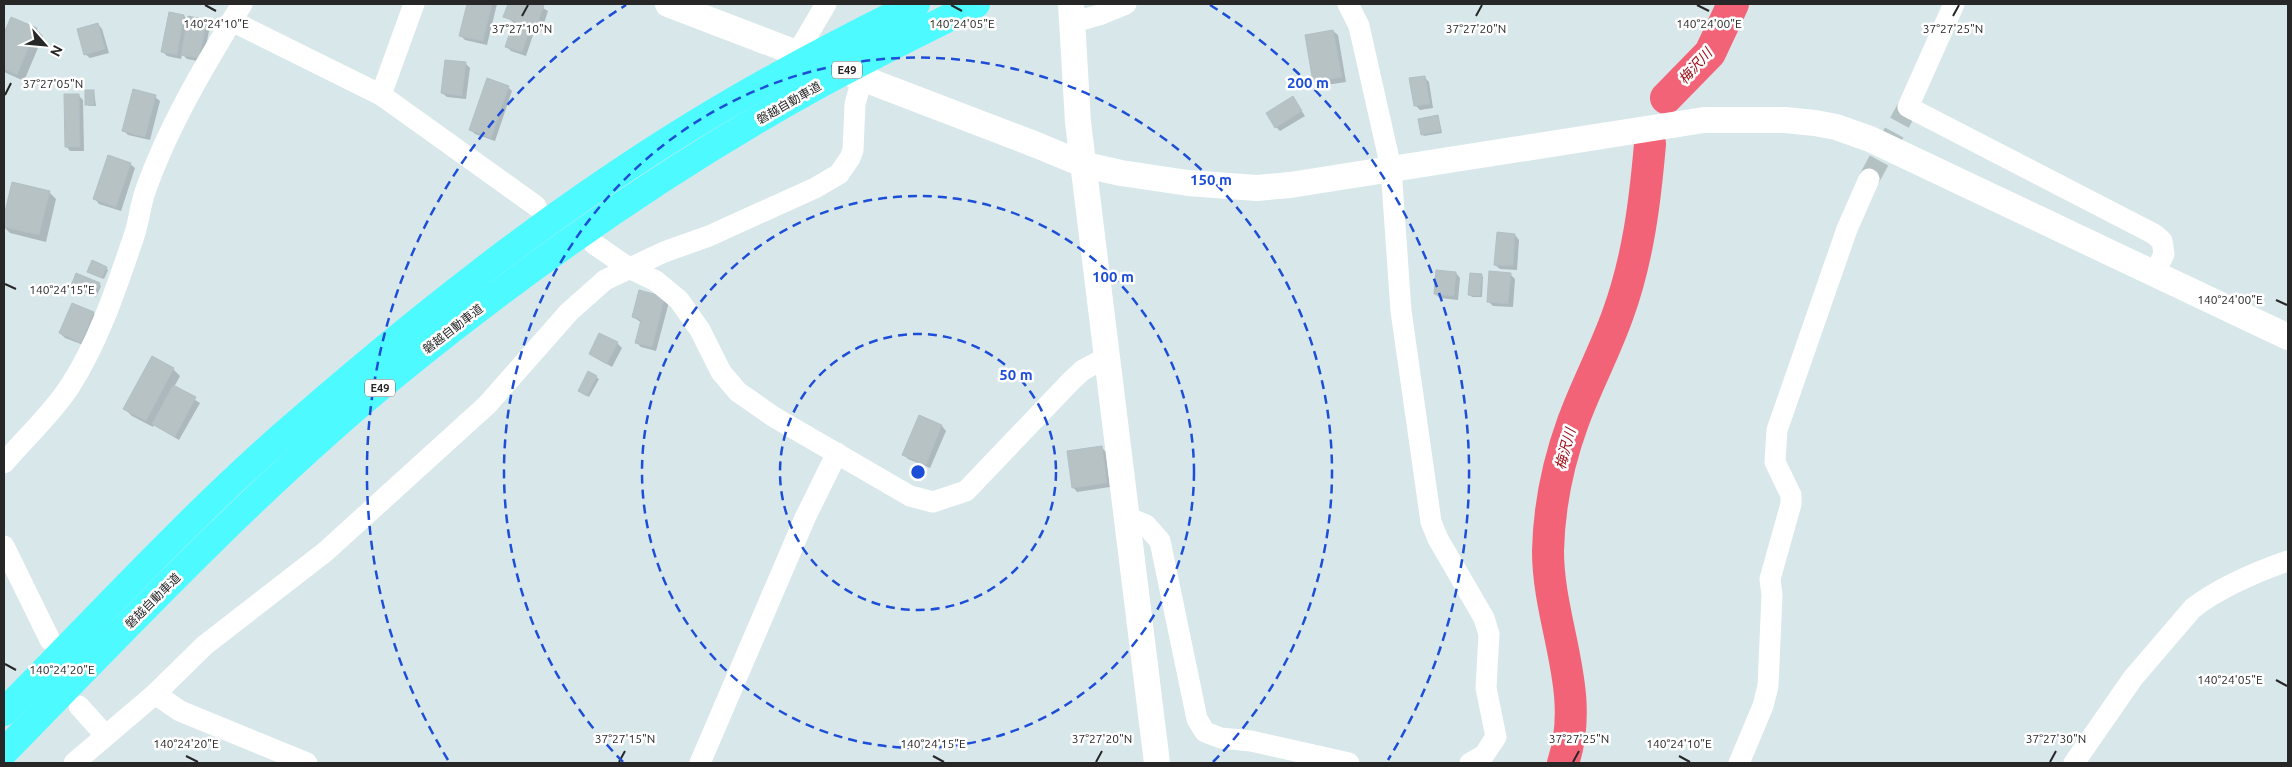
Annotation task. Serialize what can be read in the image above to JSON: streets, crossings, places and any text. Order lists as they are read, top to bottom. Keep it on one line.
{"streets":{"highway":["E49","磐越自動車道"]},"water":["梅沢川"],"north":"bottom right","coordinates":["140°24'10\"E","140°24'05\"E","140°24'00\"E","37°27'10\"N","37°27'20\"N","37°27'25\"N","37°27'05\"N","140°24'15\"E","140°24'20\"E","37°27'15\"N","37°27'30\"N"],"rings":["200 m","150 m","100 m","50 m"]}
